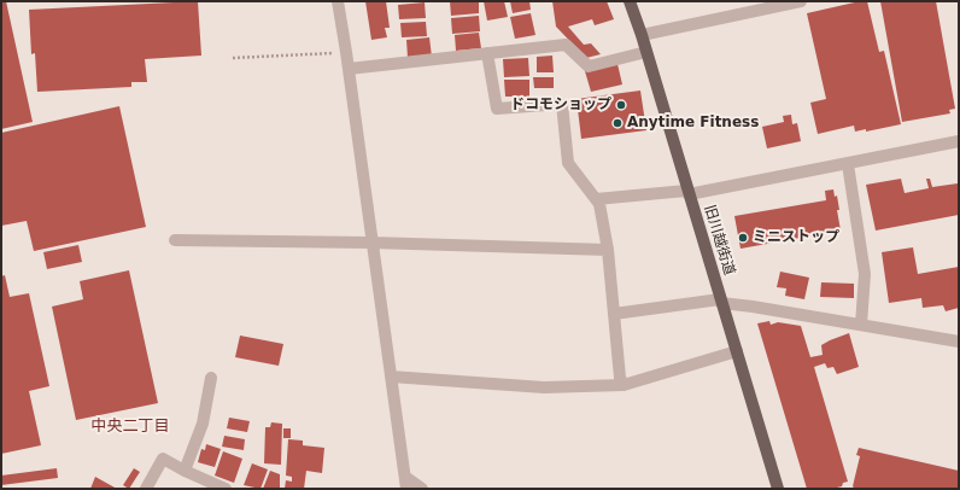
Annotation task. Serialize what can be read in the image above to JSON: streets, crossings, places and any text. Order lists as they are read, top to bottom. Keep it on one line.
{"streets":{"main road":["旧川越街道"]},"districts":["中央二丁目"],"places":["ドコモショップ","Anytime Fitness","ミニストップ"]}
